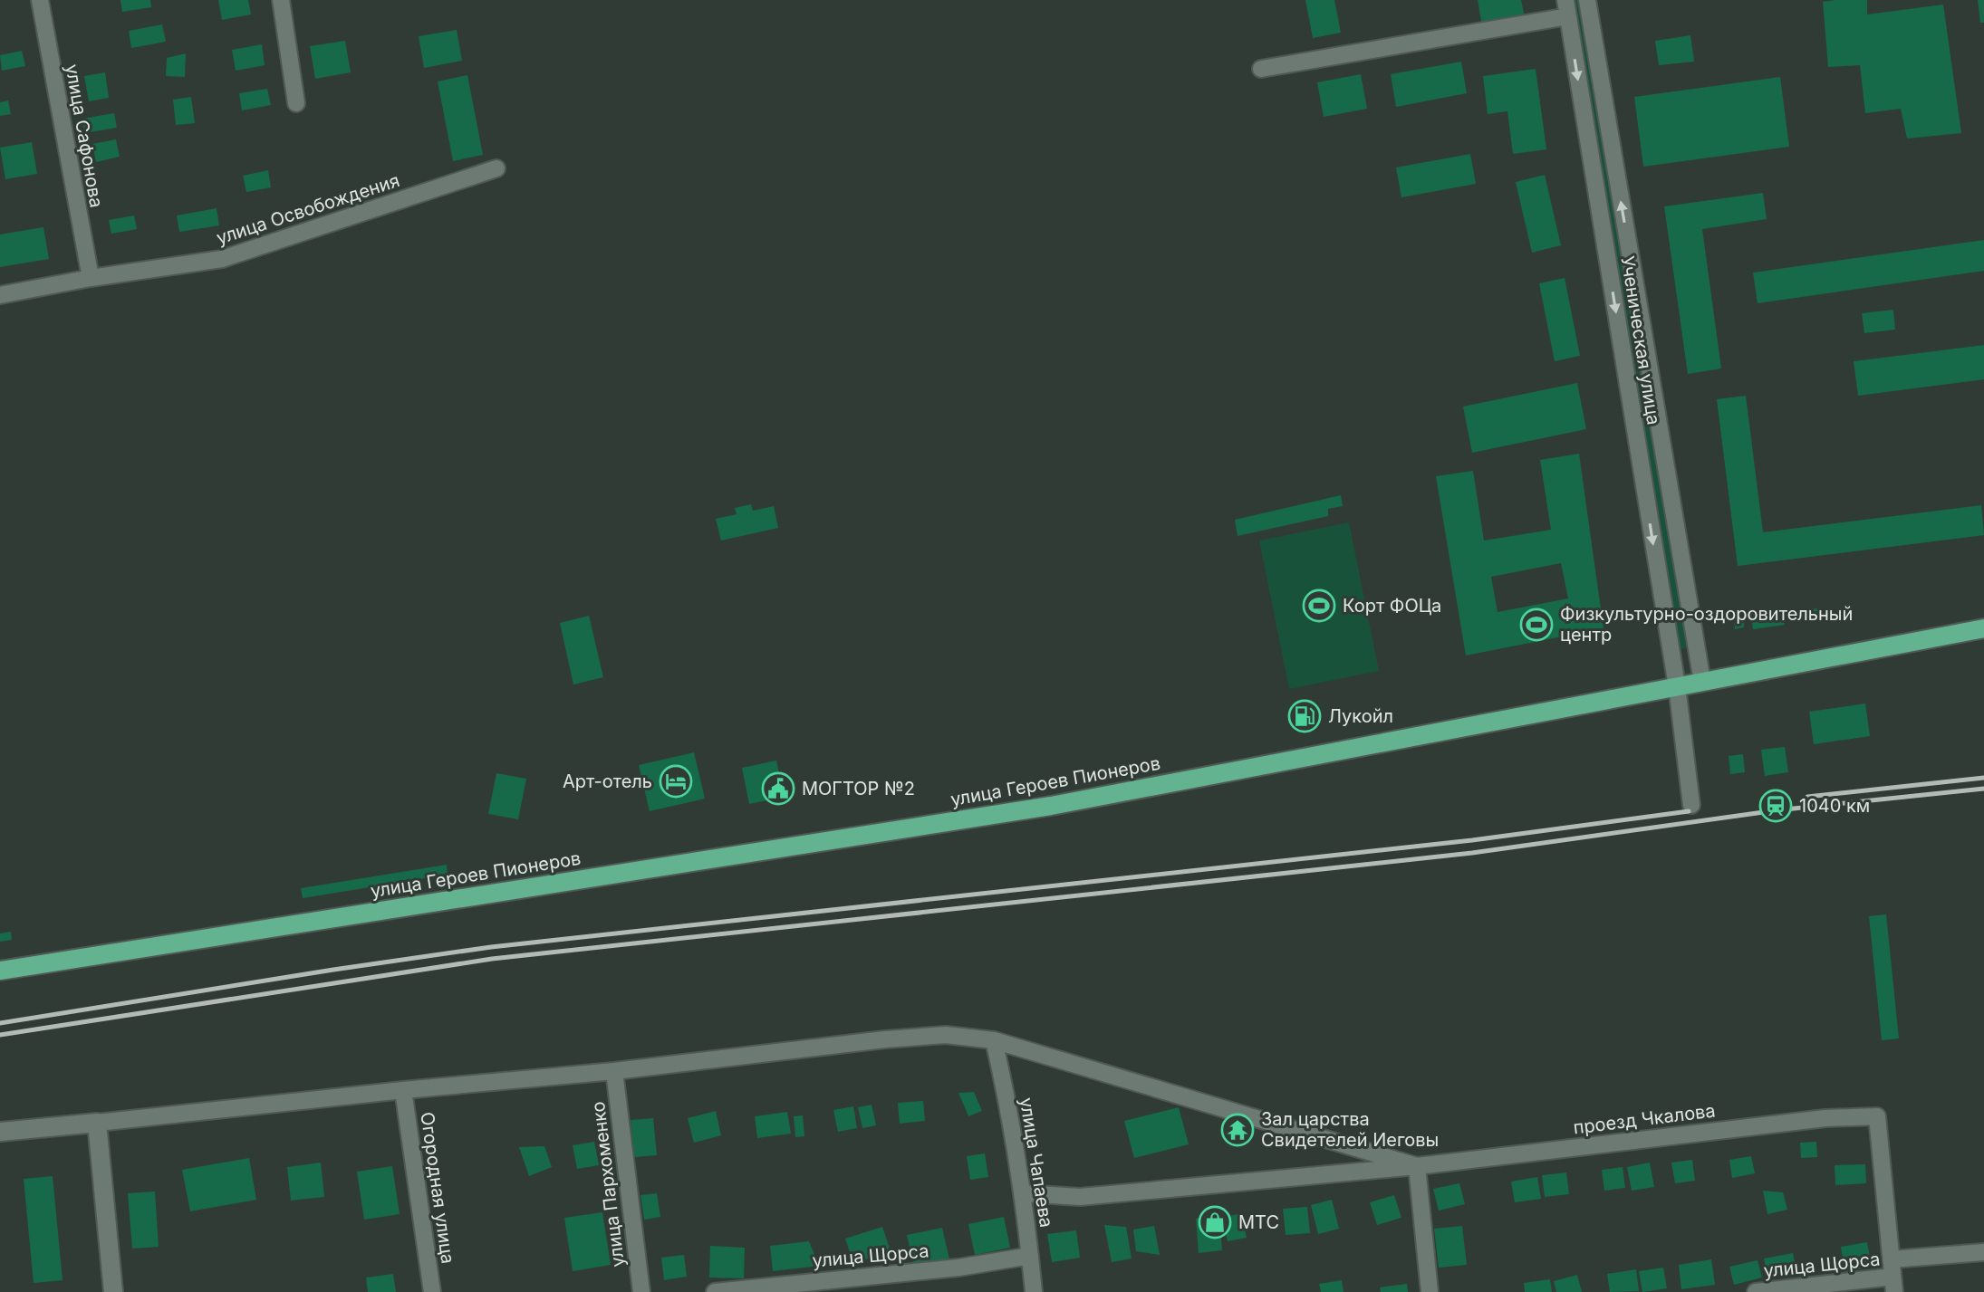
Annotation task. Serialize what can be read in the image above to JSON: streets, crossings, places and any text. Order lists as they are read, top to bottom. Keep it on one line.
{"streets":{"main road":["улица Героев Пионеров"],"street":["улица Сафонова","улица Освобождения","Ученическая улица","проезд Чкалова","улица Чапаева","улица Пархоменко","Огородная улица","улица Щорса"]},"crossings":[["улица Сафонова","улица Освобождения"],["Ученическая улица","улица Героев Пионеров"],["проезд Чкалова","улица Чапаева"],["проезд Чкалова","улица Щорса"],["улица Чапаева","улица Щорса"]],"places":{"sports":["Корт ФОЦа","Физкультурно-оздоровительный центр"],"fuel station":["Лукойл"],"hotel":["Арт-отель"],"public building":["МОГТОР №2"],"station":["1040 км"],"temple":["Зал царства Свидетелей Иеговы"],"shop":["МТС"]}}
